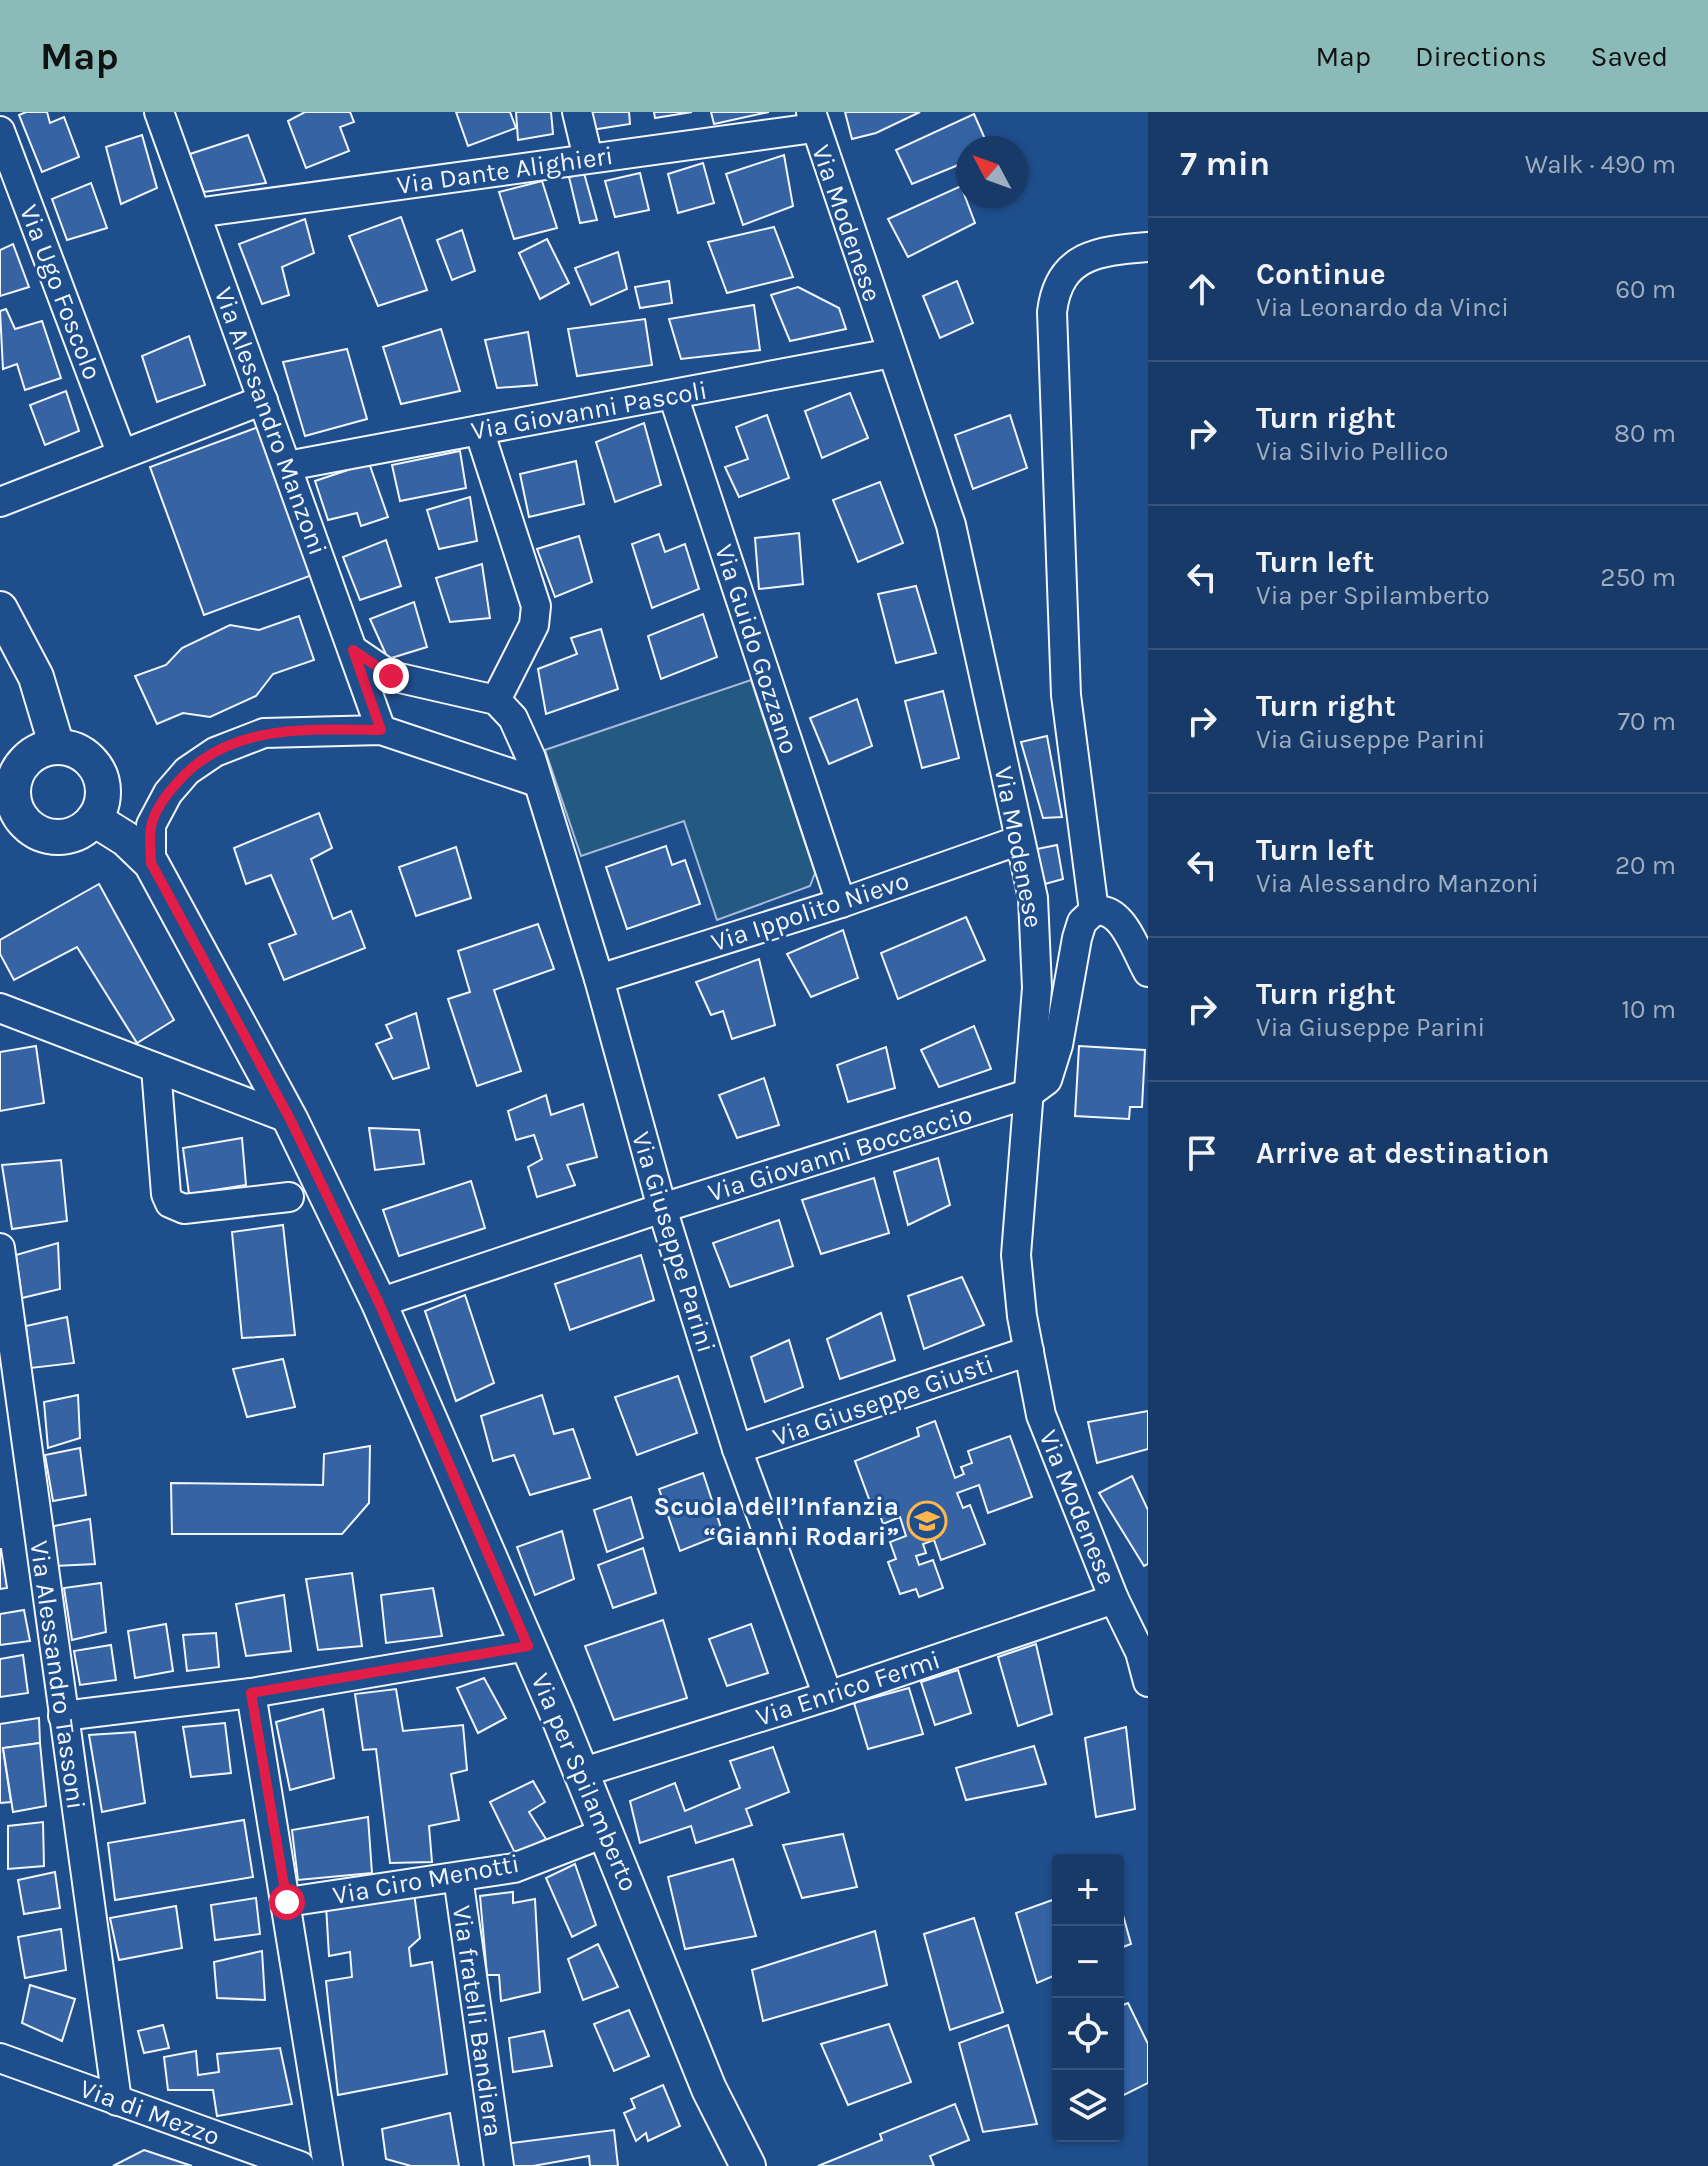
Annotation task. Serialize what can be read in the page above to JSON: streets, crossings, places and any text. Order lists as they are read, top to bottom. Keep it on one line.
{"streets":{"main road":["Via per Spilamberto"],"street":["Via Dante Alighieri","Via Modenese","Via Ugo Foscolo","Via Giovanni Pascoli","Via Alessandro Manzoni","Via Guido Gozzano","Via Ippolito Nievo","Via Giovanni Boccaccio","Via Giuseppe Parini","Via Giuseppe Giusti","Via Alessandro Tassoni","Via Enrico Fermi","Via Ciro Menotti","Via fratelli Bandiera","Via di Mezzo"]},"crossings":[["Via Dante Alighieri","Via Modenese"],["Via Dante Alighieri","Via Alessandro Manzoni"],["Via Modenese","Via Giovanni Pascoli"],["Via Modenese","Via Ippolito Nievo"],["Via Modenese","Via Giovanni Boccaccio"],["Via Modenese","Via Giuseppe Giusti"],["Via Modenese","Via Enrico Fermi"],["Via Giovanni Pascoli","Via Alessandro Manzoni"],["Via Giovanni Pascoli","Via Guido Gozzano"],["Via Guido Gozzano","Via Ippolito Nievo"],["Via Ippolito Nievo","Via Giuseppe Parini"],["Via Giovanni Boccaccio","Via Giuseppe Parini"],["Via Giovanni Boccaccio","Via per Spilamberto"],["Via Giuseppe Parini","Via Giuseppe Giusti"],["Via Giuseppe Parini","Via Enrico Fermi"],["Via Alessandro Tassoni","Via di Mezzo"],["Via Enrico Fermi","Via per Spilamberto"],["Via per Spilamberto","Via Ciro Menotti"],["Via Ciro Menotti","Via fratelli Bandiera"]],"places":{"school or university":["Scuola dell’Infanzia “Gianni Rodari”"]},"north":"top left","page":{"header":"Map","nav":["Map","Directions","Saved"],"heading":["7 min","Walk · 490 m"],"list":[["Continue","Via Leonardo da Vinci","60 m"],["Turn right","Via Silvio Pellico","80 m"],["Turn left","Via per Spilamberto","250 m"],["Turn right","Via Giuseppe Parini","70 m"],["Turn left","Via Alessandro Manzoni","20 m"],["Turn right","Via Giuseppe Parini","10 m"],"Arrive at destination"],"map_buttons":["+","−"]}}
